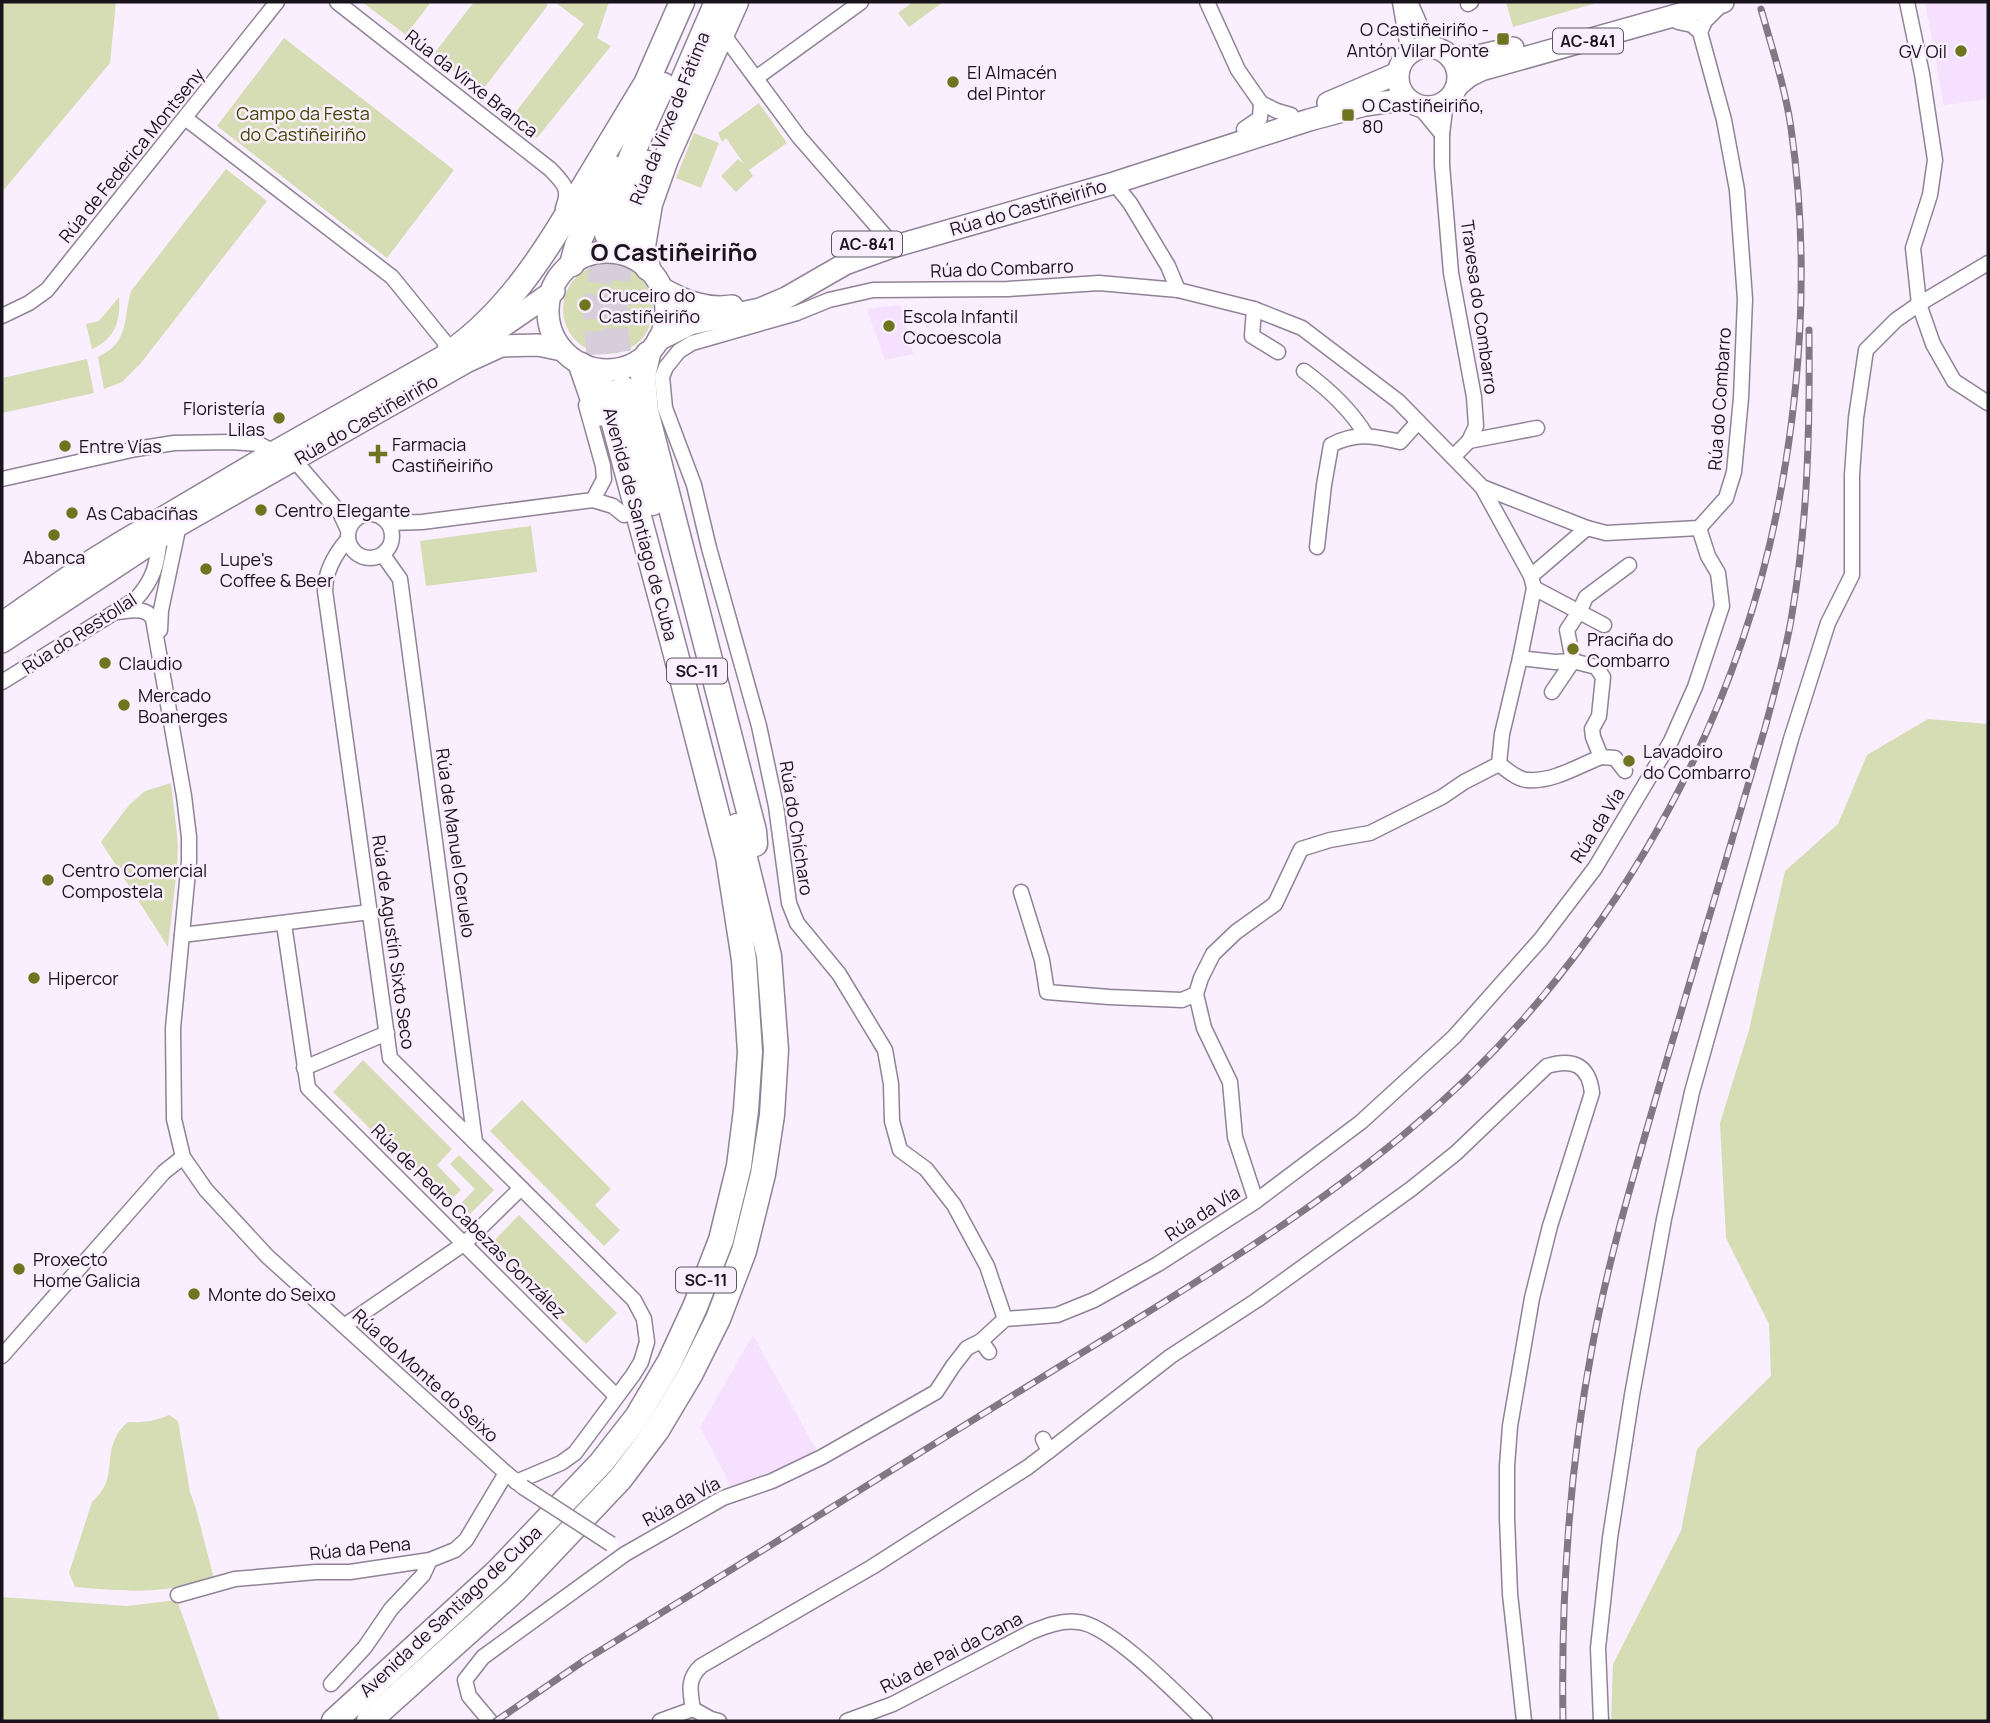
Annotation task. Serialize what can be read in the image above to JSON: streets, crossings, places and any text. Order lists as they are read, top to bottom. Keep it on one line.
{"streets":{"highway":["Rúa da Virxe de Fátima","Avenida de Santiago de Cuba","SC-11"],"main road":["AC-841","Rúa do Castiñeiriño","Rúa do Restollal"],"street":["Rúa da Virxe Branca","Rúa de Federica Montseny","Rúa do Combarro","Travesa do Combarro","Rúa da Vía","Rúa do Chícharo","Rúa de Manuel Ceruelo","Rúa de Agustín Sixto Seco","Rúa de Pedro Cabezas González","Rúa do Monte do Seixo","Rúa da Pena","Rúa de Pai da Cana"]},"crossings":[["AC-841","Rúa do Castiñeiriño"],["AC-841","Travesa do Combarro"],["Rúa do Castiñeiriño","Travesa do Combarro"],["Rúa do Castiñeiriño","Rúa do Restollal"],["Rúa do Castiñeiriño","Rúa do Monte do Seixo"],["Rúa do Combarro","Rúa da Vía"],["Rúa do Combarro","Rúa do Chícharo"],["Rúa do Restollal","Rúa do Monte do Seixo"],["Rúa da Vía","Rúa do Chícharo"],["Rúa da Vía","Rúa do Monte do Seixo"],["Rúa de Manuel Ceruelo","Rúa de Agustín Sixto Seco"],["Rúa de Agustín Sixto Seco","Rúa de Pedro Cabezas González"],["Rúa do Monte do Seixo","Rúa da Pena"]],"districts":["O Castiñeiriño"],"parks":["Campo da Festa do Castiñeiriño"],"places":{"transit":["O Castiñeiriño - Antón Vilar Ponte","O Castiñeiriño, 80"],"other":["GV Oil","El Almacén del Pintor","Cruceiro do Castiñeiriño","Escola Infantil Cocoescola","Floristería Lilas","Entre Vías","Centro Elegante","As Cabaciñas","Abanca","Lupe's Coffee & Beer","Praciña do Combarro","Claudio","Mercado Boanerges","Lavadoiro do Combarro","Centro Comercial Compostela","Hipercor","Proxecto Home Galicia","Monte do Seixo"],"health":["Farmacia Castiñeiriño"]}}
